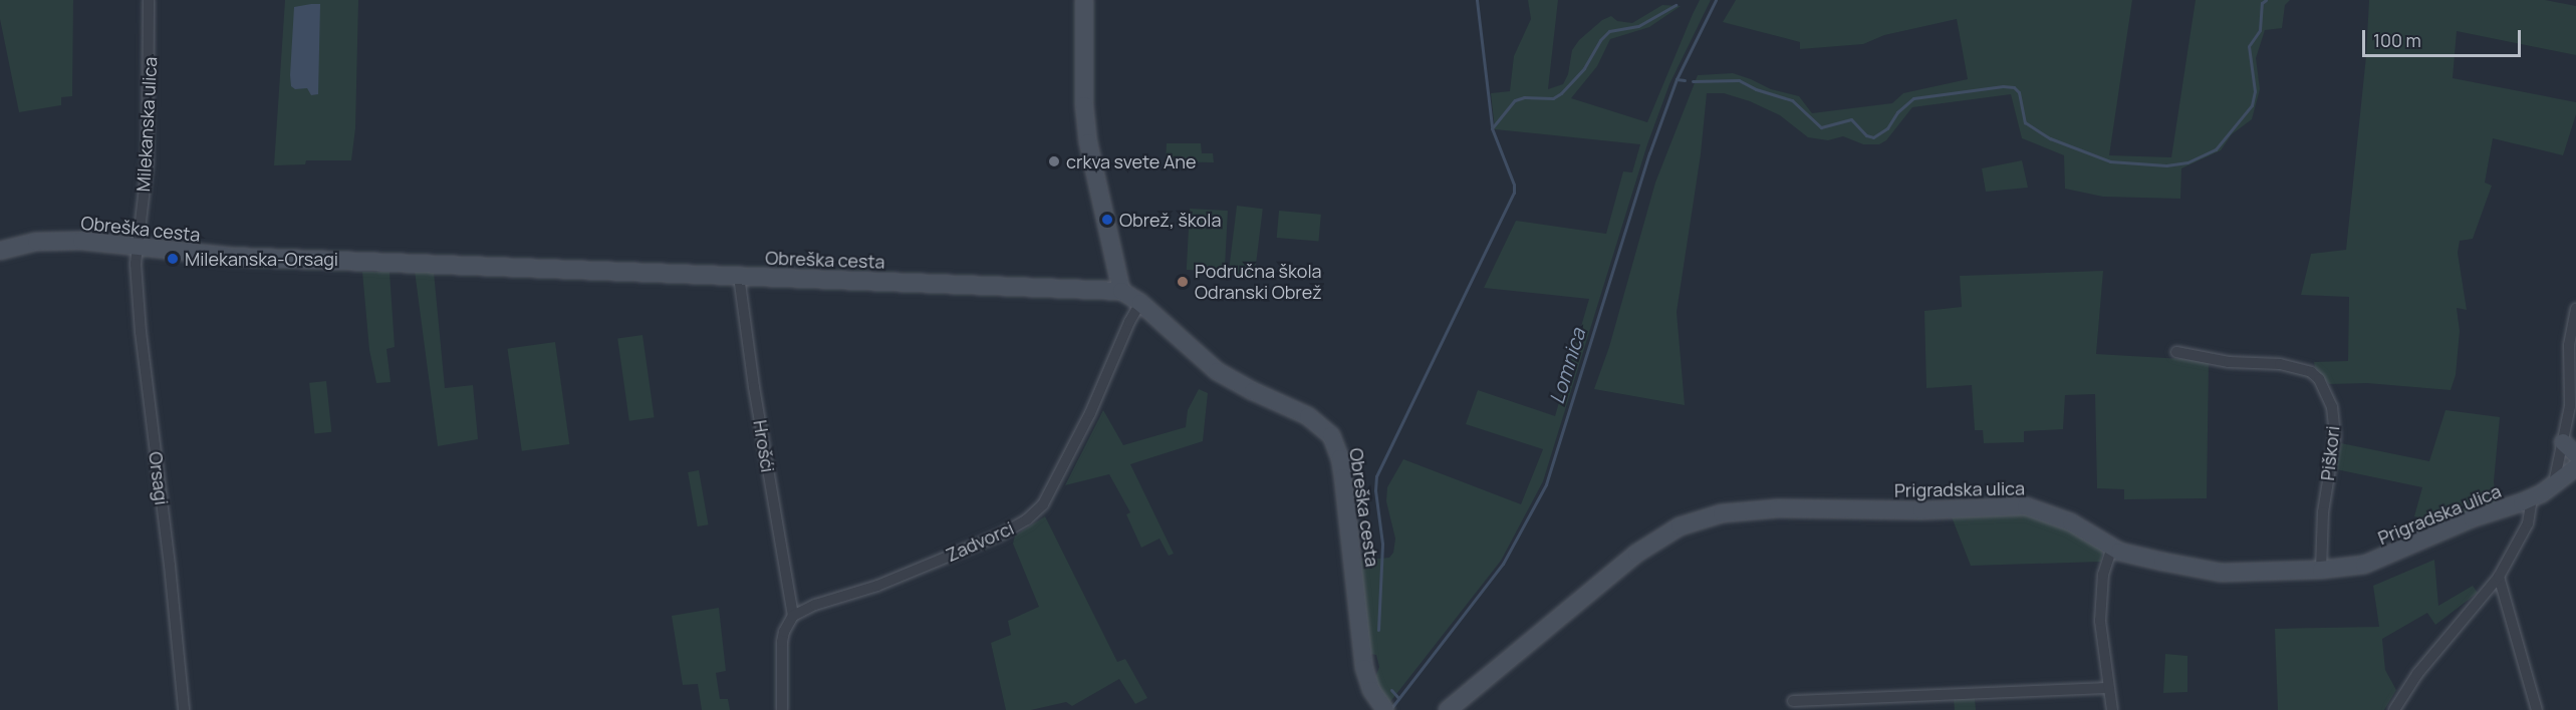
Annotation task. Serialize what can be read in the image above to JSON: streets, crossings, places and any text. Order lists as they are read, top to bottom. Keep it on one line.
{"streets":{"main road":["Obreška cesta","Prigradska ulica"],"street":["Milekanska ulica","Hrošći","Piškori","Orsagi","Zadvorci"]},"crossings":[["Milekanska ulica","Obreška cesta"],["Milekanska ulica","Orsagi"],["Obreška cesta","Hrošći"],["Obreška cesta","Orsagi"],["Obreška cesta","Zadvorci"],["Hrošći","Zadvorci"],["Piškori","Prigradska ulica"]],"water":["Lomnica"],"places":["crkva svete Ane","Obrež, škola","Milekanska-Orsagi","Područna škola Odranski Obrež"],"scale_bar":"100 m"}
